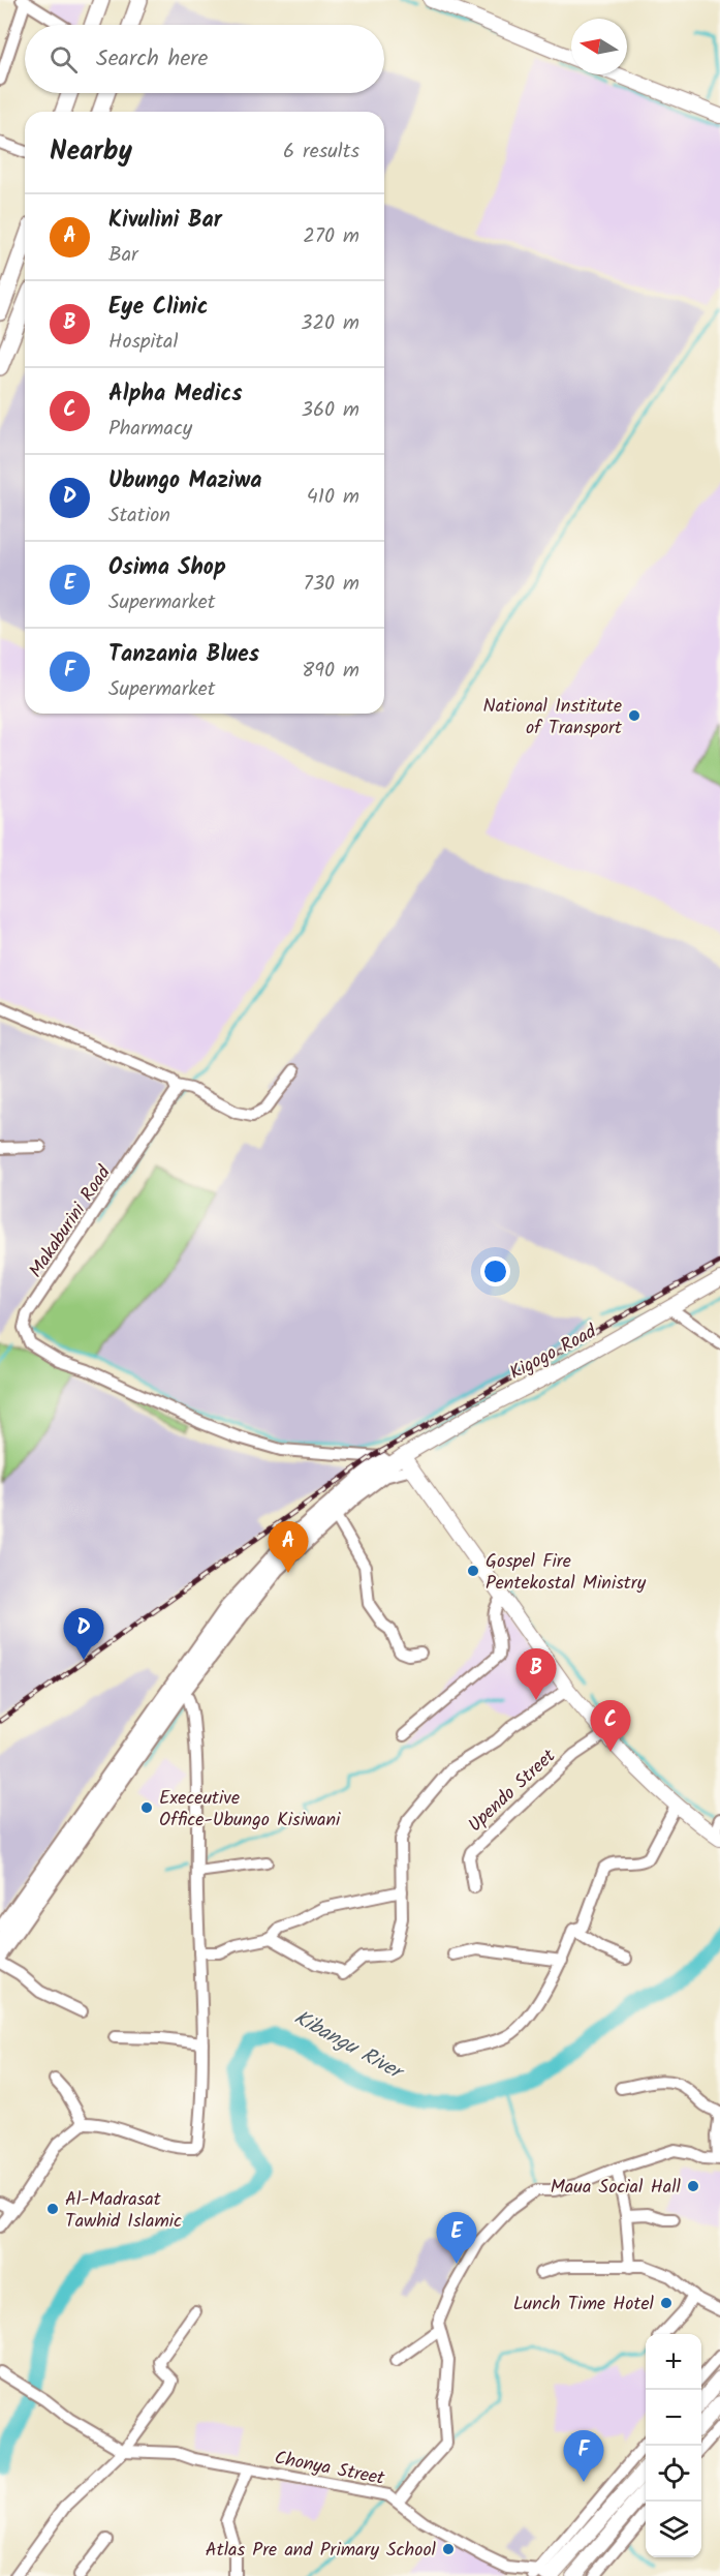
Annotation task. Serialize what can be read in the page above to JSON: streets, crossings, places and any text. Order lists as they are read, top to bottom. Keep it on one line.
{"streets":{"main road":["Kigogo Road"],"street":["Makaburini Road","Upendo Street","Chonya Street"]},"crossings":[["Makaburini Road","Kigogo Road"]],"water":["Kibangu River"],"places":["National Institute of Transport","Gospel Fire Pentekostal Ministry","Execeutive Office-Ubungo Kisiwani","Maua Social Hall","Al-Madrasat Tawhid Islamic","Lunch Time Hotel","Atlas Pre and Primary School"],"north":"left","page":{"search":"Search here","heading":["Nearby","6 results"],"list":[{"mark":"A","name":"Kivulini Bar","note":"Bar","value":"270 m"},{"mark":"B","name":"Eye Clinic","note":"Hospital","value":"320 m"},{"mark":"C","name":"Alpha Medics","note":"Pharmacy","value":"360 m"},{"mark":"D","name":"Ubungo Maziwa","note":"Station","value":"410 m"},{"mark":"E","name":"Osima Shop","note":"Supermarket","value":"730 m"},{"mark":"F","name":"Tanzania Blues","note":"Supermarket","value":"890 m"}],"pins":["A","D","B","C","E","F"],"map_buttons":["+","−"]}}
